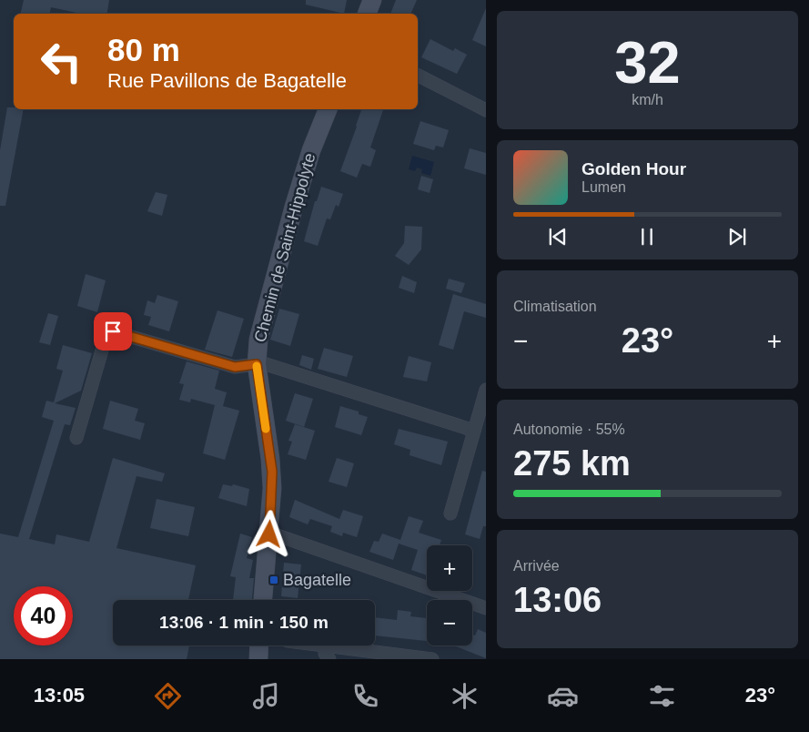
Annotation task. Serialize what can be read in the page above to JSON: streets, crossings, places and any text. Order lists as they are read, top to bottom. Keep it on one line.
{"streets":{"street":["Chemin de Saint-Hippolyte"]},"places":{"transit":["Bagatelle"]},"page":{"tile":[["32","km/h"],"Climatisation",["Autonomie · 55%","275 km"],["Arrivée","13:06"]],"turn":["80 m","Rue Pavillons de Bagatelle"],"song":["Golden Hour","Lumen"],"heat":["−","23°","+"],"map_buttons":["+","−"],"limit":"40","trip":"13:06 · 1 min · 150 m","tabs":["13:05","23°"]}}
